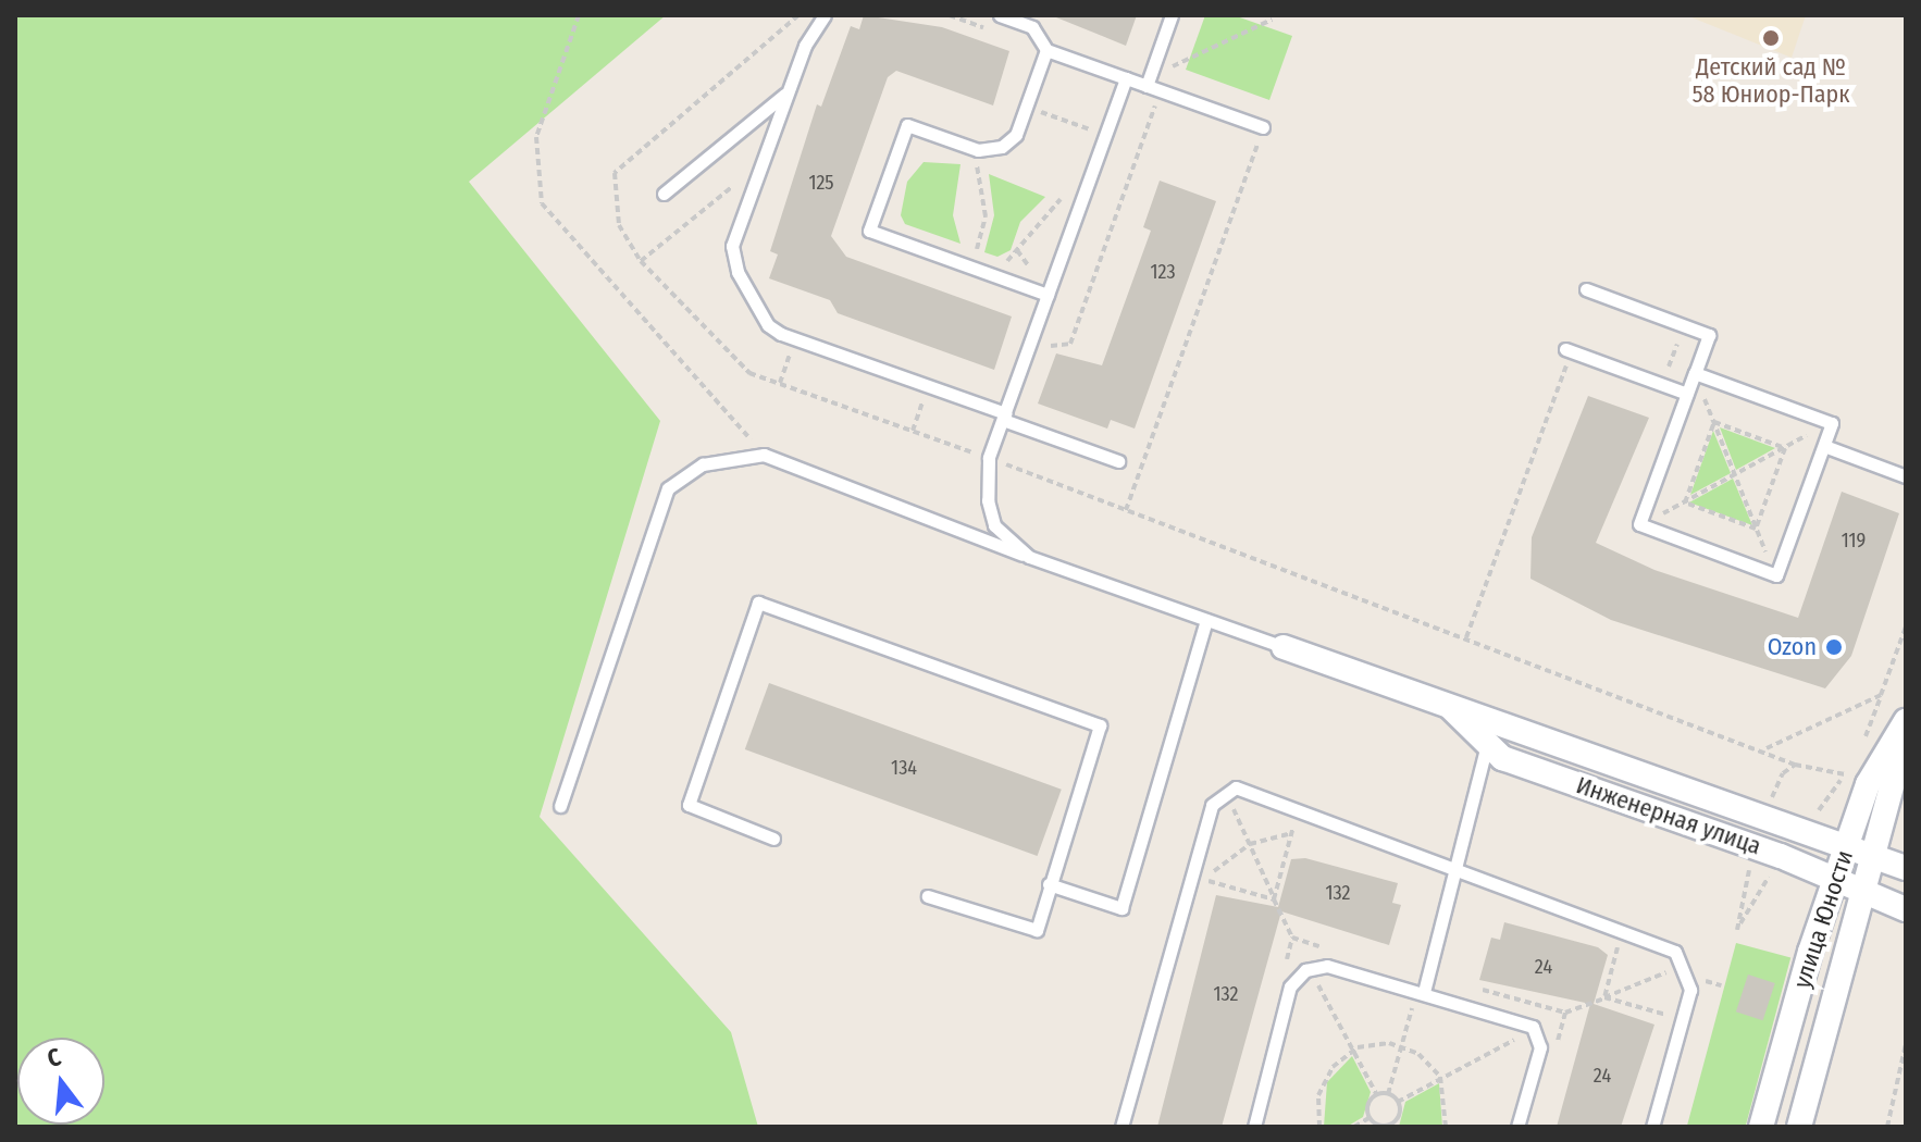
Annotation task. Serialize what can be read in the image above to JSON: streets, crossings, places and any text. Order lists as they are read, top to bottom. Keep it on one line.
{"streets":{"street":["Инженерная улица","улица Юности"]},"crossings":[["Инженерная улица","улица Юности"]],"places":["Детский сад № 58 Юниор-Парк","Ozon"],"house_numbers":["125","123","119","134","132","24","132","24"],"north":"top"}
